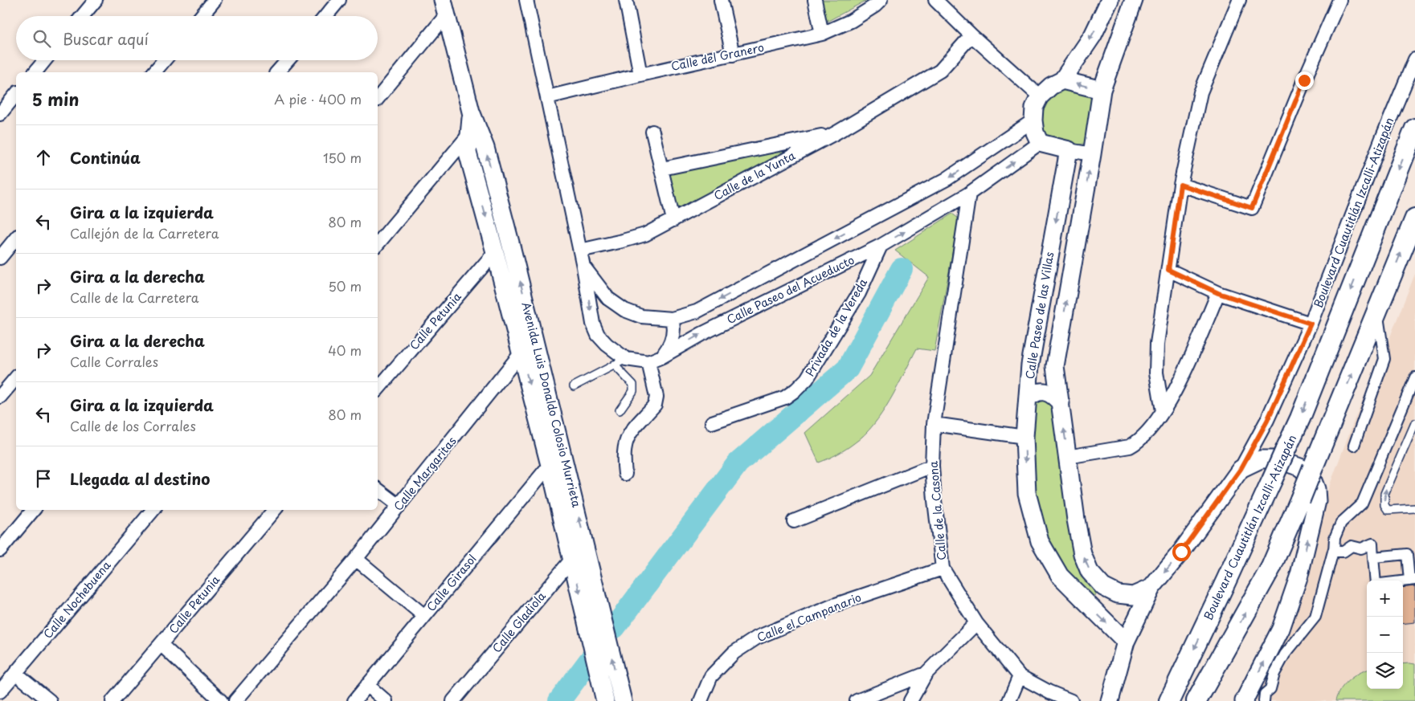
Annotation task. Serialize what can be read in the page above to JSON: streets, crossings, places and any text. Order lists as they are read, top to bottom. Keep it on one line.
{"streets":{"main road":["Boulevard Cuautitlán Izcalli-Atizapán"],"street":["Calle del Granero","Calle de la Yunta","Calle Paseo del Acueducto","Calle Paseo de las Villas","Calle Petunia","Privada de la Vereda","Avenida Luis Donaldo Colosio Murrieta","Calle Margaritas","Calle de la Casona","Calle Girasol","Calle Nochebuena","Calle el Campanario","Calle Gladiola"]},"crossings":[["Calle del Granero","Calle Paseo del Acueducto"],["Calle de la Yunta","Calle Paseo del Acueducto"],["Boulevard Cuautitlán Izcalli-Atizapán","Calle Paseo de las Villas"],["Calle Paseo del Acueducto","Calle Paseo de las Villas"],["Calle Paseo del Acueducto","Privada de la Vereda"],["Calle Paseo del Acueducto","Calle de la Casona"],["Calle Petunia","Avenida Luis Donaldo Colosio Murrieta"],["Avenida Luis Donaldo Colosio Murrieta","Calle Margaritas"],["Avenida Luis Donaldo Colosio Murrieta","Calle Girasol"],["Avenida Luis Donaldo Colosio Murrieta","Calle Gladiola"],["Calle de la Casona","Calle el Campanario"]],"page":{"search":"Buscar aquí","heading":["5 min","A pie · 400 m"],"list":[["Continúa","150 m"],["Gira a la izquierda","Callejón de la Carretera","80 m"],["Gira a la derecha","Calle de la Carretera","50 m"],["Gira a la derecha","Calle Corrales","40 m"],["Gira a la izquierda","Calle de los Corrales","80 m"],"Llegada al destino"],"map_buttons":["+","−"]}}
